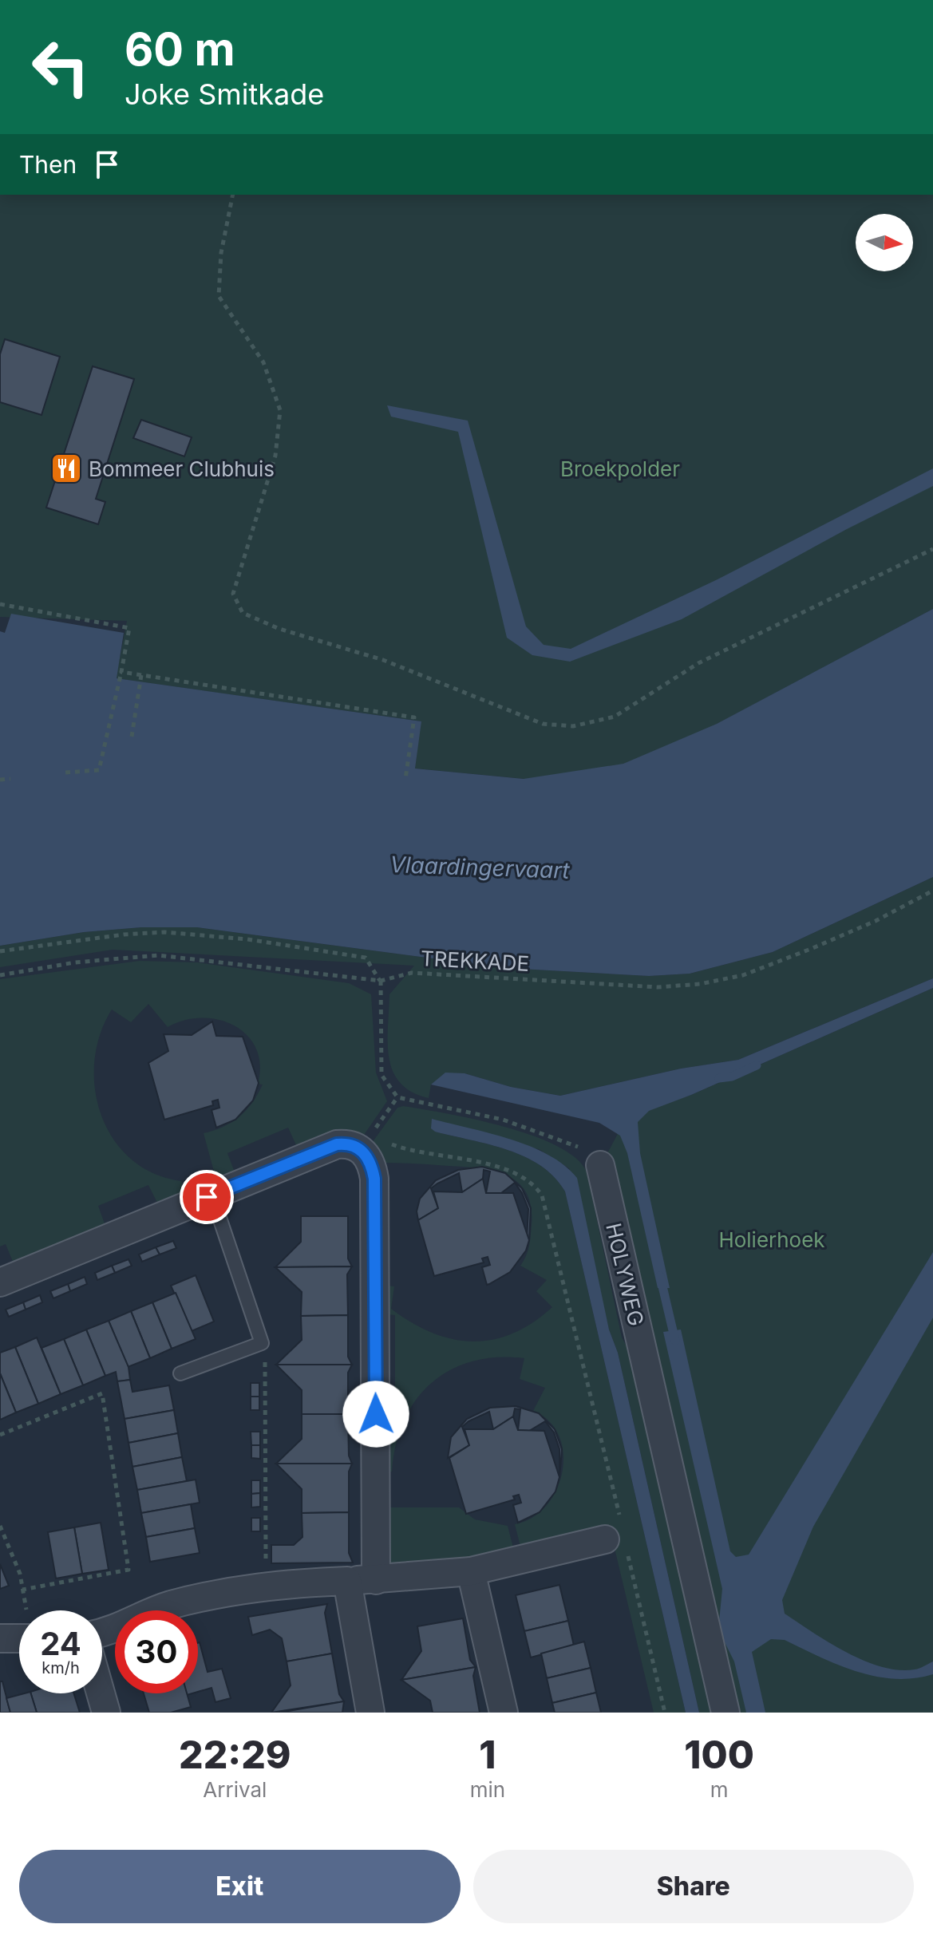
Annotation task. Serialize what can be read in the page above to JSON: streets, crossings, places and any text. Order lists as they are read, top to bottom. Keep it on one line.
{"streets":{"street":["HOLYWEG"],"path":["TREKKADE"]},"water":["Vlaardingervaart"],"parks":["Broekpolder","Holierhoek"],"places":{"restaurant":["Bommeer Clubhuis"]},"north":"right","page":{"turn":["60 m","Joke Smitkade"],"then":"Then","speed":"24 km/h","limit":"30","eta":["22:29","Arrival","1","min","100","m"],"buttons":["Exit","Share"]}}
